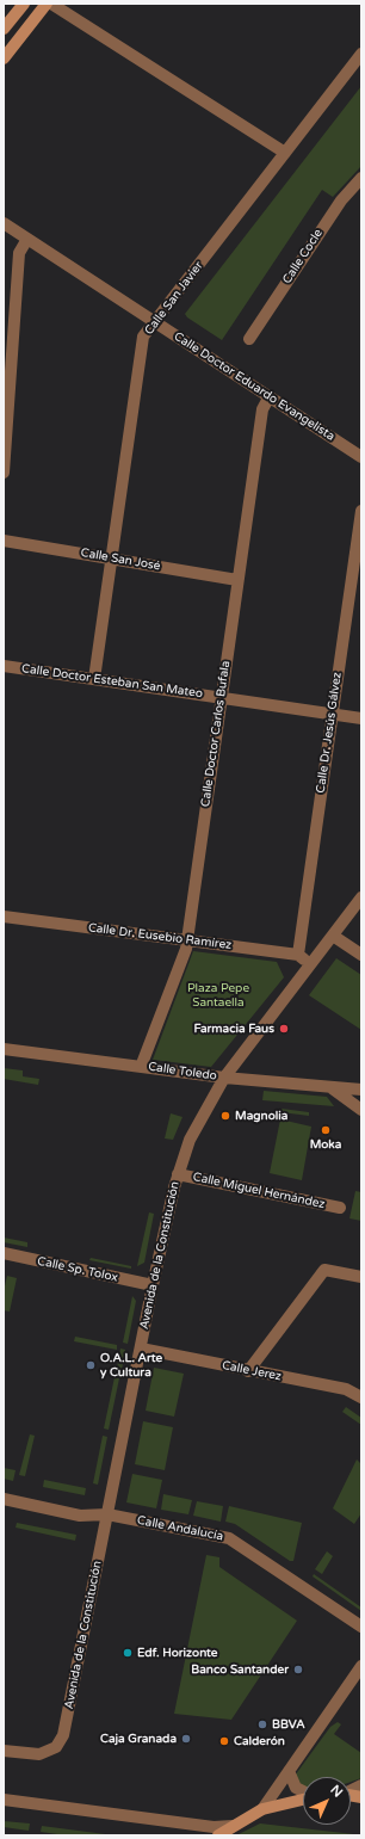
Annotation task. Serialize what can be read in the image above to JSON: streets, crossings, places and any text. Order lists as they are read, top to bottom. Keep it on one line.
{"streets":{"street":["Calle Cocle","Calle San Javier","Calle Doctor Eduardo Evangelista","Calle San José","Calle Doctor Esteban San Mateo","Calle Dr. Jesús Gálvez","Calle Doctor Carlos Bufala","Calle Dr. Eusebio Ramírez","Calle Toledo","Calle Miguel Hernández","Avenida de la Constitución","Calle Sp. Tolox","Calle Jerez","Calle Andalucía"]},"crossings":[["Calle San Javier","Calle Doctor Eduardo Evangelista"],["Calle San Javier","Calle San José"],["Calle San Javier","Calle Doctor Esteban San Mateo"],["Calle Doctor Eduardo Evangelista","Calle Doctor Carlos Bufala"],["Calle San José","Calle Doctor Carlos Bufala"],["Calle Doctor Esteban San Mateo","Calle Dr. Jesús Gálvez"],["Calle Doctor Esteban San Mateo","Calle Doctor Carlos Bufala"],["Calle Dr. Jesús Gálvez","Calle Dr. Eusebio Ramírez"],["Calle Doctor Carlos Bufala","Calle Dr. Eusebio Ramírez"],["Calle Doctor Carlos Bufala","Calle Toledo"],["Calle Toledo","Avenida de la Constitución"],["Calle Miguel Hernández","Avenida de la Constitución"],["Avenida de la Constitución","Calle Sp. Tolox"],["Avenida de la Constitución","Calle Jerez"],["Avenida de la Constitución","Calle Andalucía"]],"parks":["Plaza Pepe Santaella"],"places":["Farmacia Faus","Magnolia","Moka","O.A.L. Arte y Cultura","Edf. Horizonte","Banco Santander","BBVA","Caja Granada","Calderón"],"north":"top right"}
